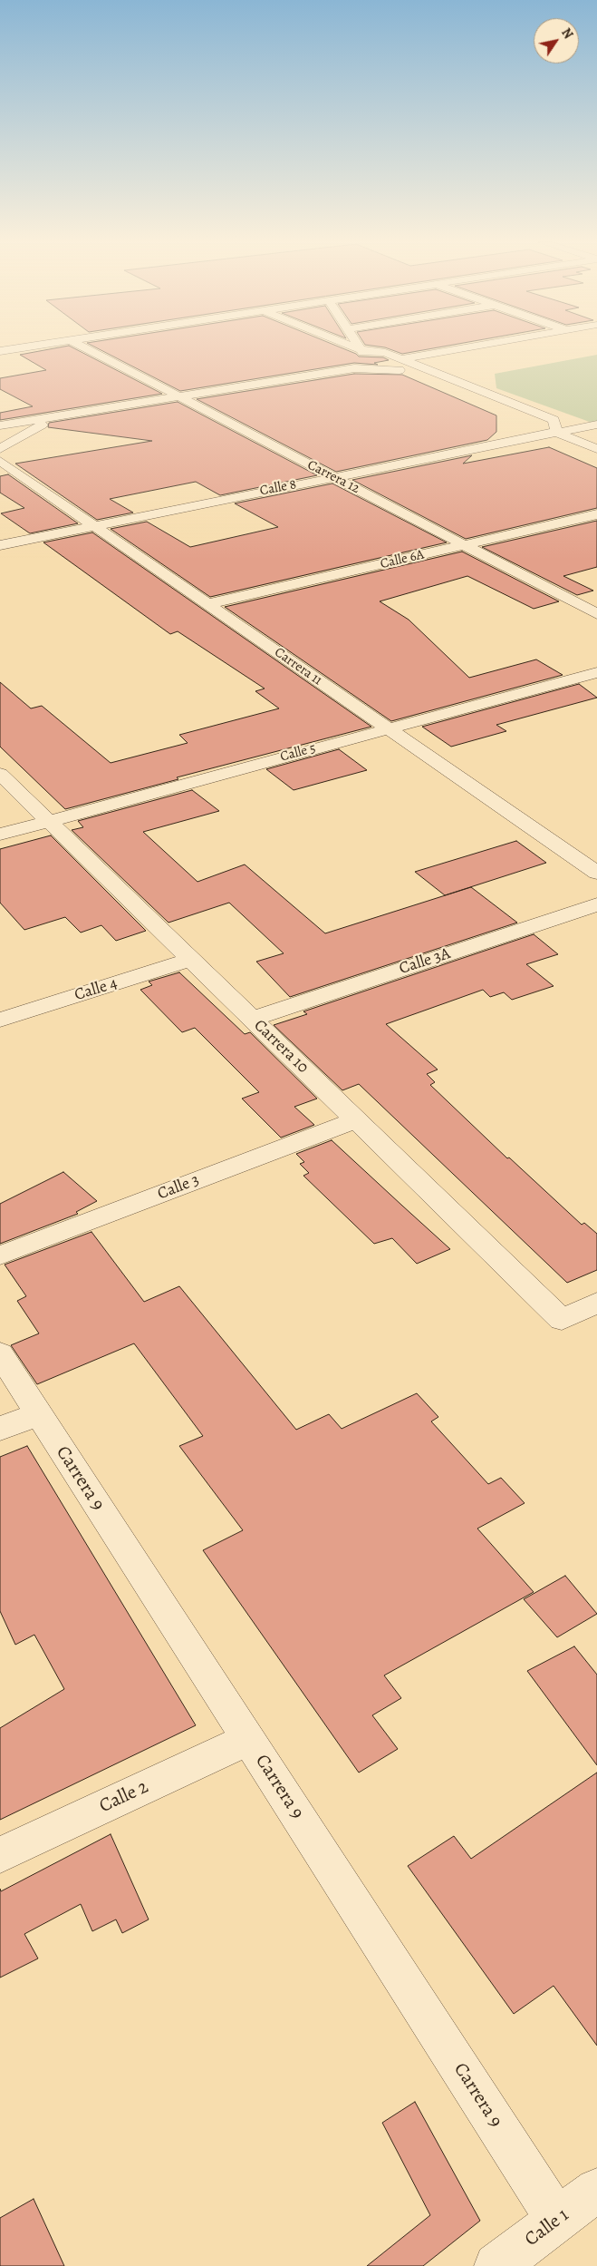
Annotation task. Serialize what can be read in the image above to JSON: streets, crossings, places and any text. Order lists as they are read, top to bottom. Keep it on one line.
{"streets":{"street":["Carrera 12","Calle 8","Calle 6A","Carrera 11","Calle 5","Calle 3A","Calle 4","Carrera 10","Calle 3","Carrera 9","Calle 2","Calle 1"]},"crossings":[["Carrera 12","Calle 8"],["Carrera 12","Calle 6A"],["Calle 8","Carrera 11"],["Calle 6A","Carrera 11"],["Carrera 11","Calle 5"],["Calle 5","Carrera 10"],["Calle 3A","Carrera 10"],["Calle 4","Carrera 10"],["Carrera 10","Calle 3"],["Carrera 9","Calle 2"],["Carrera 9","Calle 1"]],"north":"top right"}
